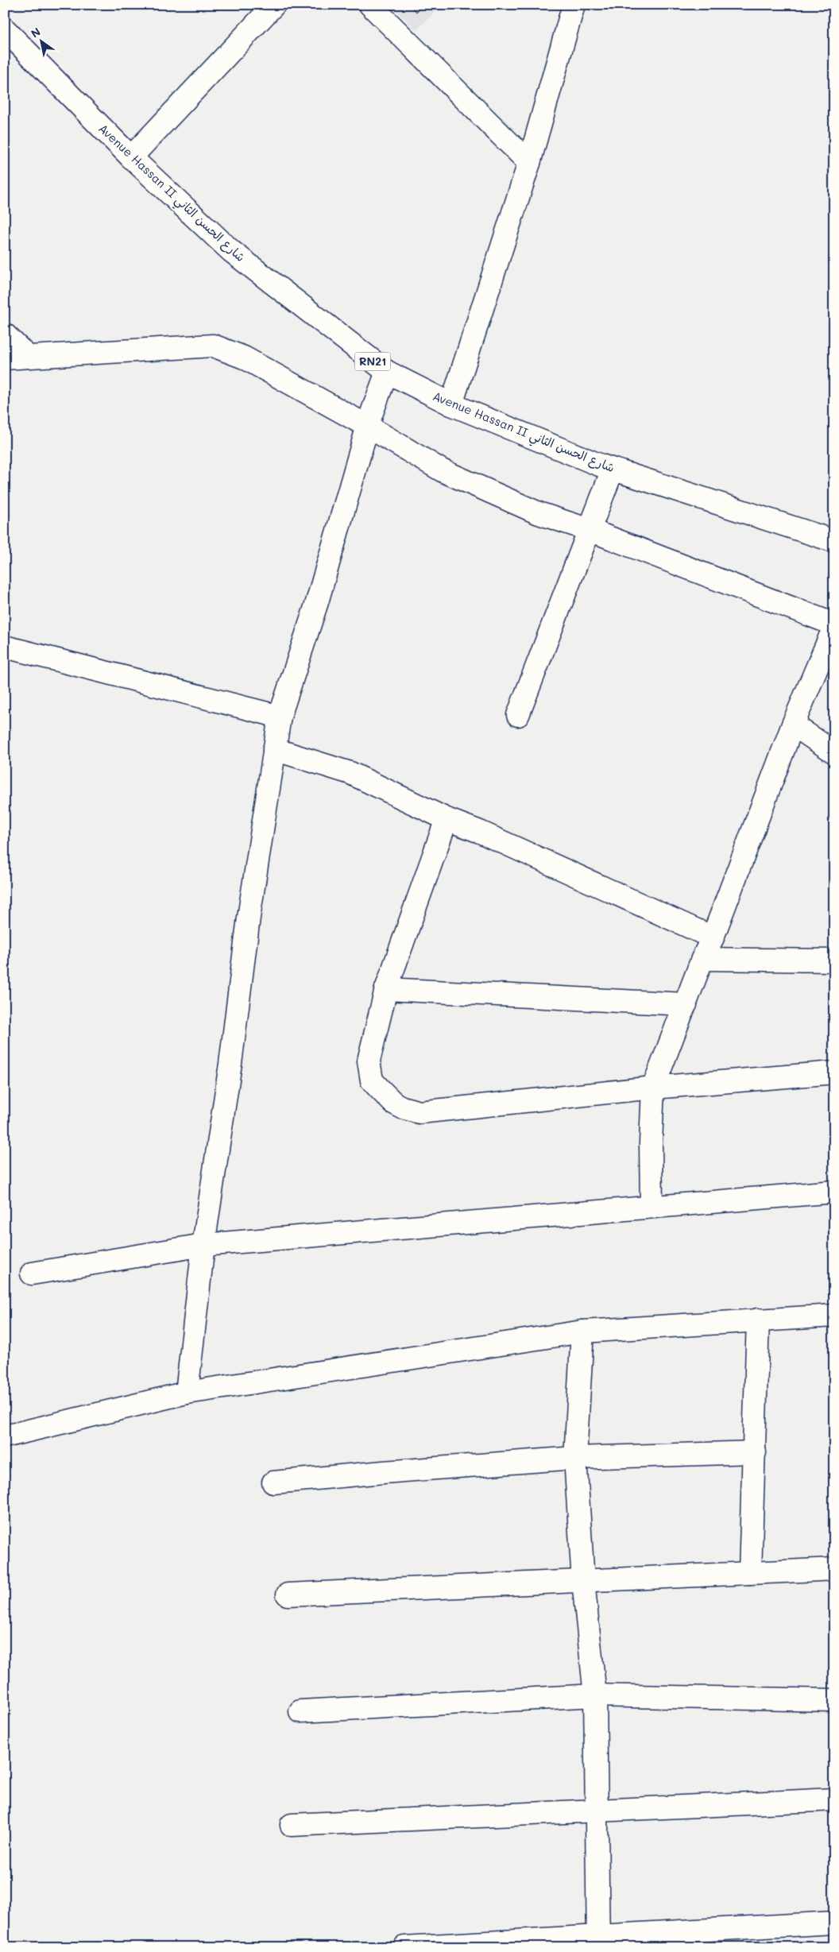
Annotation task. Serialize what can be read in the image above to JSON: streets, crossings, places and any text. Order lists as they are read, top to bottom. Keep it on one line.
{"streets":{"street":["Avenue Hassan II شارع الحسن الثاني","RN21"]},"north":"top left"}
